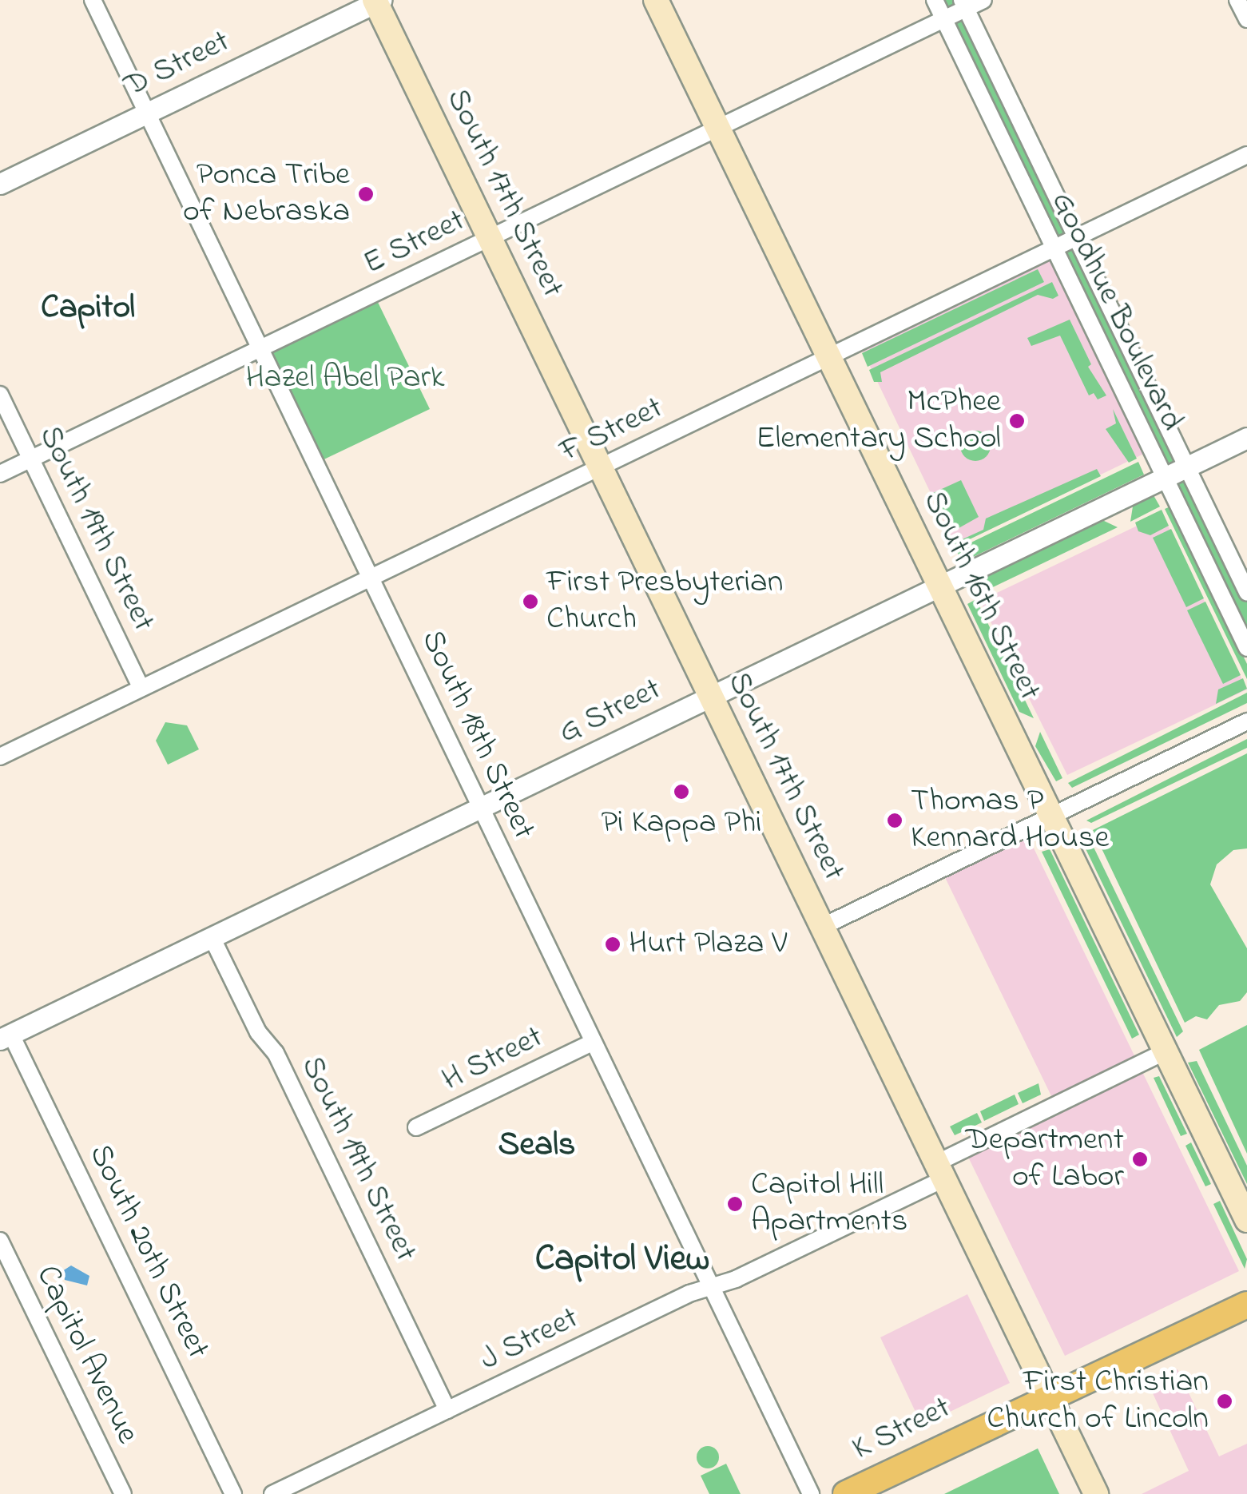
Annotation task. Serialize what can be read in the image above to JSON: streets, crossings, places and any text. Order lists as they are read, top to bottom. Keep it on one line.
{"streets":{"main road":["South 17th Street","South 16th Street","K Street"],"street":["D Street","E Street","Goodhue Boulevard","F Street","South 19th Street","G Street","South 18th Street","H Street","South 20th Street","J Street","Capitol Avenue"]},"crossings":[["D Street","South 17th Street"],["D Street","South 18th Street"],["South 17th Street","E Street"],["South 17th Street","F Street"],["South 17th Street","G Street"],["South 17th Street","J Street"],["South 17th Street","K Street"],["E Street","Goodhue Boulevard"],["E Street","South 19th Street"],["E Street","South 16th Street"],["E Street","South 18th Street"],["Goodhue Boulevard","F Street"],["Goodhue Boulevard","G Street"],["F Street","South 19th Street"],["F Street","South 16th Street"],["F Street","South 18th Street"],["South 19th Street","G Street"],["South 19th Street","J Street"],["South 16th Street","G Street"],["South 16th Street","J Street"],["G Street","South 18th Street"],["G Street","South 20th Street"],["South 18th Street","H Street"],["South 18th Street","J Street"]],"districts":["Capitol","Seals","Capitol View"],"parks":["Hazel Abel Park"],"places":["Ponca Tribe of Nebraska","McPhee Elementary School","First Presbyterian Church","Pi Kappa Phi","Thomas P Kennard House","Hurt Plaza V","Department of Labor","Capitol Hill Apartments","First Christian Church of Lincoln"]}
